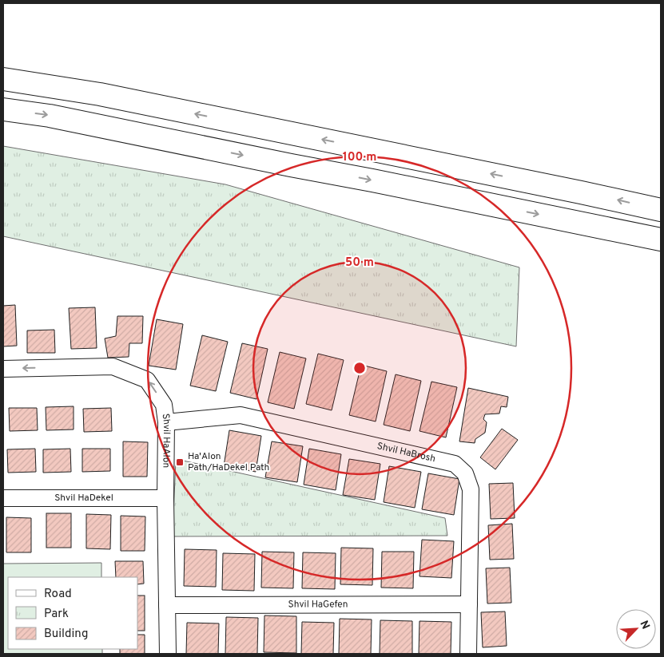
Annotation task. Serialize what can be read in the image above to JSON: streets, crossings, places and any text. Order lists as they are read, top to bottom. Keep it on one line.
{"streets":{"street":["Shvil HaAlon","Shvil HaBrosh","Shvil HaDekel","Shvil HaGefen"]},"crossings":[["Shvil HaAlon","Shvil HaBrosh"],["Shvil HaAlon","Shvil HaDekel"],["Shvil HaAlon","Shvil HaGefen"],["Shvil HaBrosh","Shvil HaGefen"]],"one_way":["Shvil HaAlon"],"places":{"transit":["Ha'Alon Path/HaDekel Path"]},"legend":["Road","Park","Building"],"north":"top right","rings":["100 m","50 m"]}
